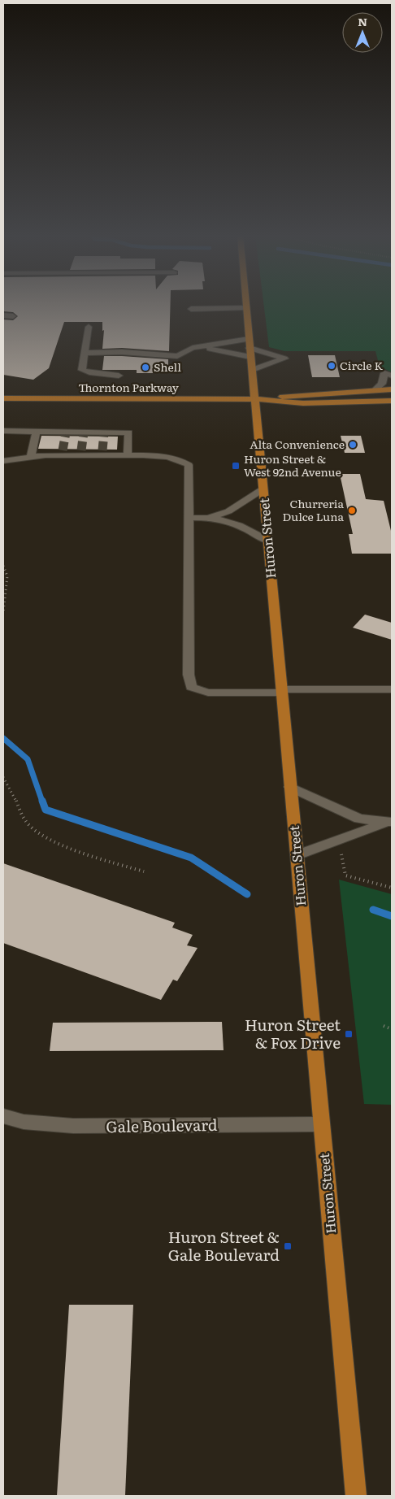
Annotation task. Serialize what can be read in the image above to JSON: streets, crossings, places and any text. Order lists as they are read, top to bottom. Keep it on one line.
{"streets":{"main road":["Thornton Parkway","Huron Street"],"street":["Gale Boulevard"]},"crossings":[["Thornton Parkway","Huron Street"],["Huron Street","Gale Boulevard"]],"places":{"other":["Circle K","Shell","Alta Convenience","Churreria Dulce Luna"],"transit":["Huron Street & West 92nd Avenue","Huron Street & Fox Drive","Huron Street & Gale Boulevard"]},"north":"top"}
